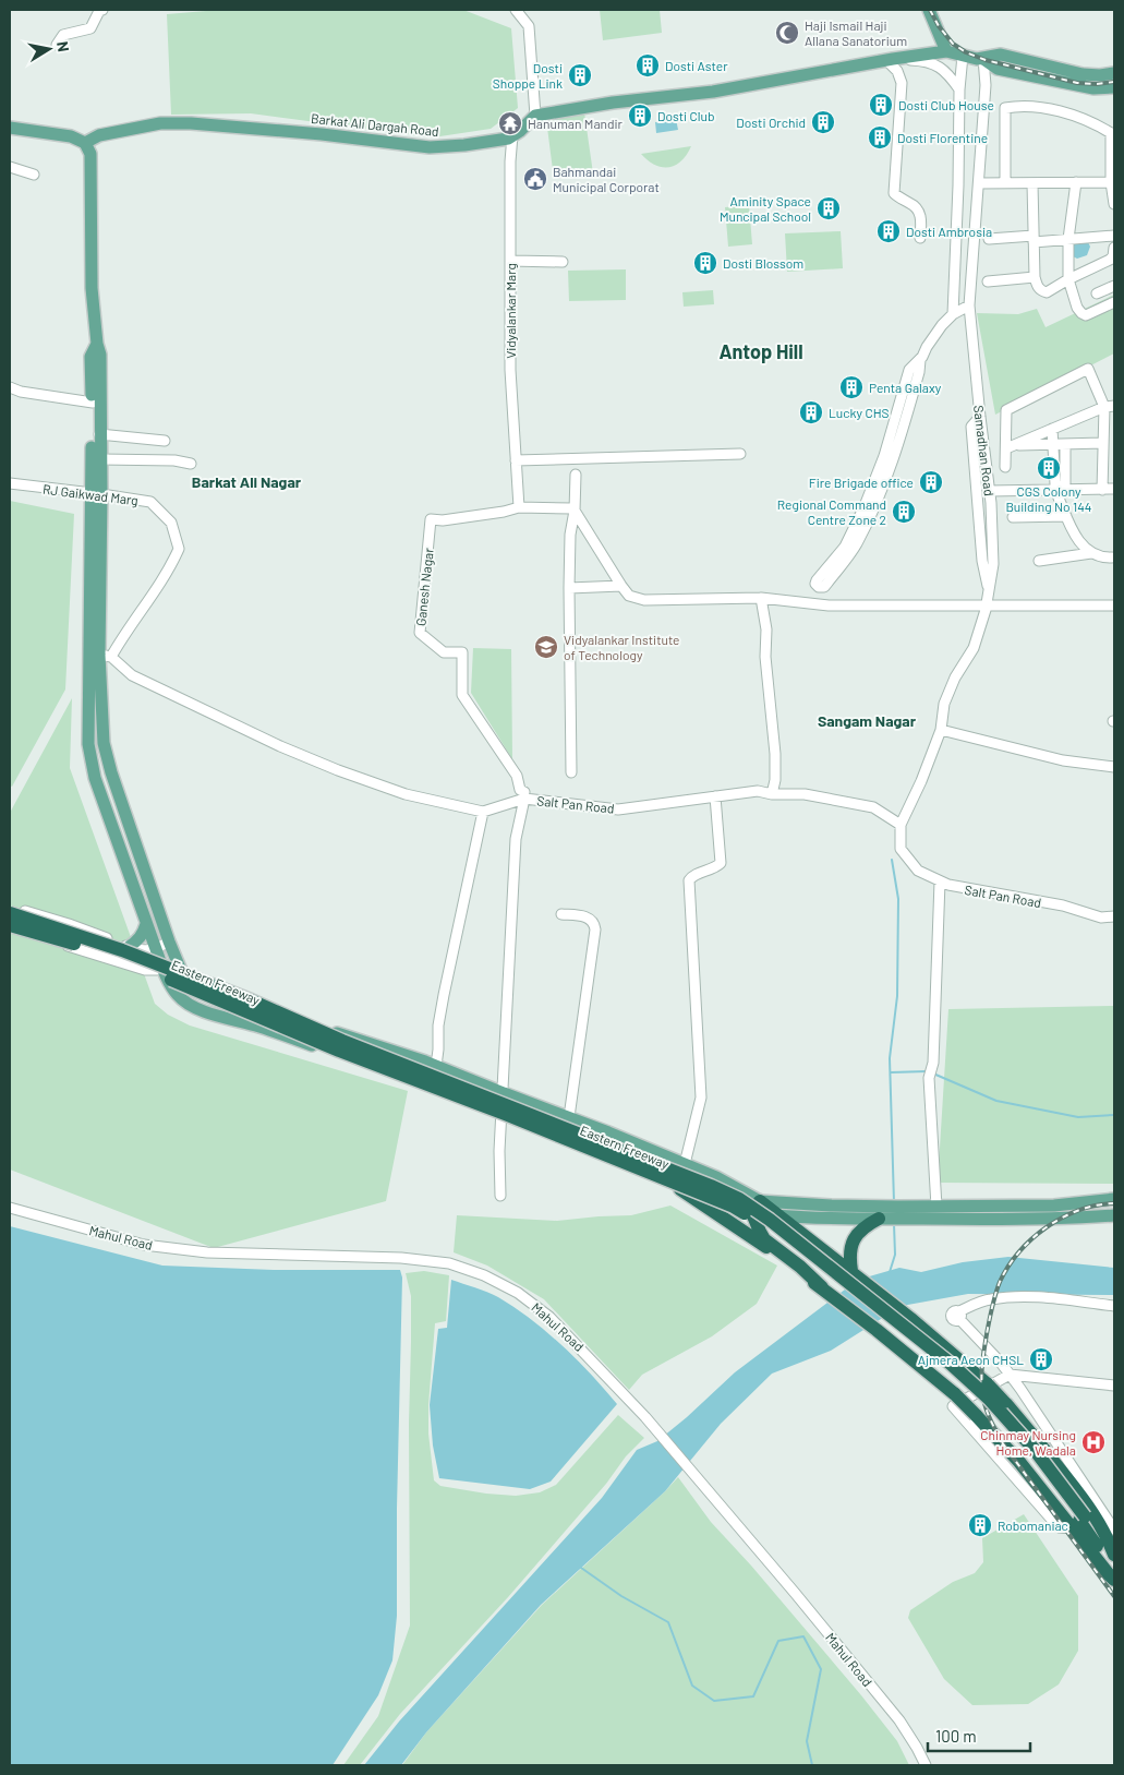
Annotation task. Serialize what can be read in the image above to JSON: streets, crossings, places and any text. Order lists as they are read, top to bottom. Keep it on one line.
{"streets":{"highway":["Eastern Freeway"],"main road":["Barkat Ali Dargah Road"],"street":["Vidyalankar Marg","Samadhan Road","RJ Gaikwad Marg","Ganesh Nagar","Salt Pan Road","Mahul Road"]},"crossings":[["Barkat Ali Dargah Road","Vidyalankar Marg"],["Vidyalankar Marg","Ganesh Nagar"],["Samadhan Road","Salt Pan Road"],["Ganesh Nagar","Salt Pan Road"]],"districts":["Antop Hill","Barkat Ali Nagar","Sangam Nagar"],"places":{"mosque":["Haji Ismail Haji Allana Sanatorium"],"building":["Dosti Aster","Dosti Shoppe Link","Dosti Club House","Dosti Club","Dosti Orchid","Dosti Florentine","Aminity Space Muncipal School","Dosti Ambrosia","Dosti Blossom","Penta Galaxy","Lucky CHS","CGS Colony Building No 144","Fire Brigade office","Regional Command Centre Zone 2","Ajmera Aeon CHSL","Robomaniac"],"temple":["Hanuman Mandir"],"public building":["Bahmandai Municipal Corporat"],"school or university":["Vidyalankar Institute of Technology"],"hospital":["Chinmay Nursing Home, Wadala"]},"scale_bar":"100 m","north":"right"}
